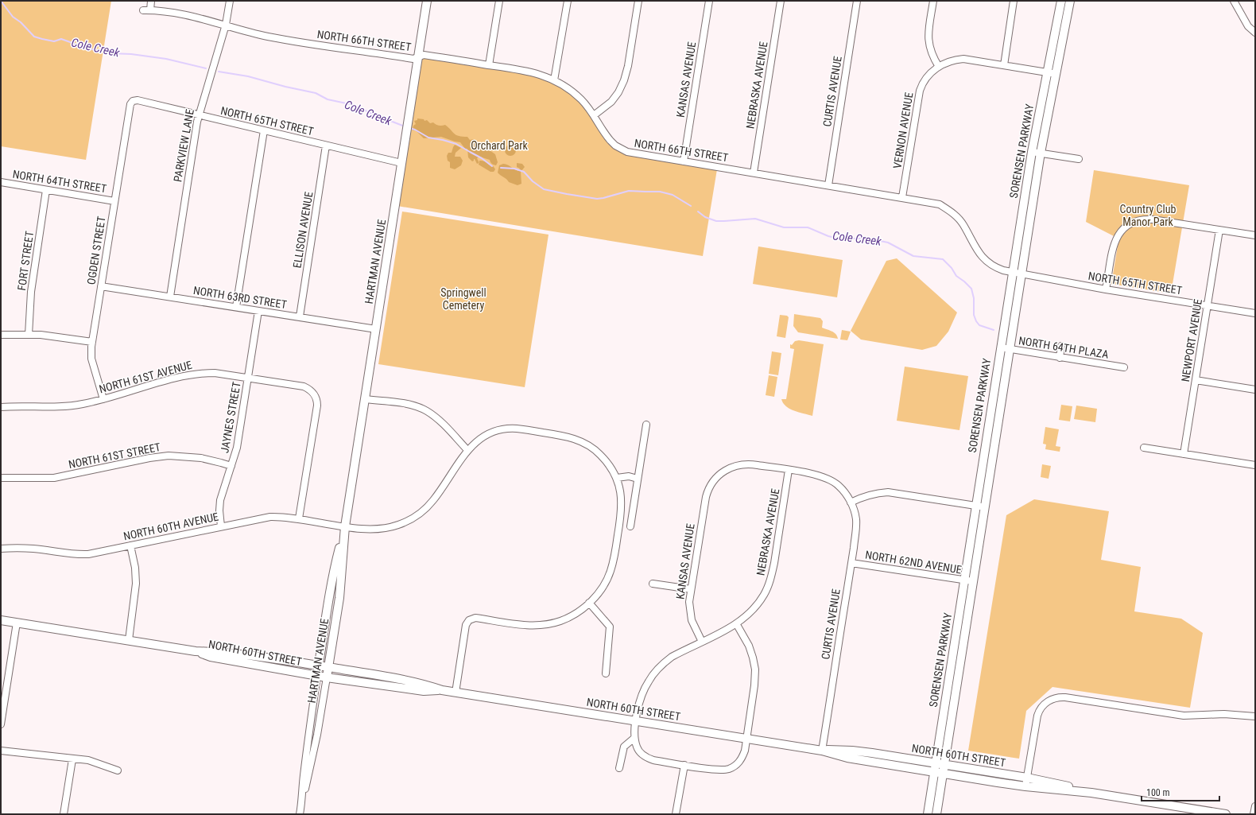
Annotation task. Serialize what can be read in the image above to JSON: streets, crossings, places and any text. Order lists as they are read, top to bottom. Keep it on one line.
{"streets":{"main road":["SORENSEN PARKWAY","HARTMAN AVENUE","NORTH 60TH STREET"],"street":["NORTH 66TH STREET","KANSAS AVENUE","NEBRASKA AVENUE","CURTIS AVENUE","NORTH 65TH STREET","VERNON AVENUE","PARKVIEW LANE","NORTH 64TH STREET","ELLISON AVENUE","OGDEN STREET","FORT STREET","NORTH 63RD STREET","NEWPORT AVENUE","NORTH 64TH PLAZA","NORTH 61ST AVENUE","JAYNES STREET","NORTH 61ST STREET","NORTH 60TH AVENUE","NORTH 62ND AVENUE"]},"crossings":[["NORTH 66TH STREET","KANSAS AVENUE"],["NORTH 66TH STREET","NEBRASKA AVENUE"],["NORTH 66TH STREET","CURTIS AVENUE"],["NORTH 66TH STREET","NORTH 65TH STREET"],["NORTH 66TH STREET","VERNON AVENUE"],["NORTH 66TH STREET","PARKVIEW LANE"],["NORTH 66TH STREET","SORENSEN PARKWAY"],["NORTH 66TH STREET","HARTMAN AVENUE"],["KANSAS AVENUE","NEBRASKA AVENUE"],["CURTIS AVENUE","NORTH 62ND AVENUE"],["CURTIS AVENUE","NORTH 60TH STREET"],["NORTH 65TH STREET","PARKVIEW LANE"],["NORTH 65TH STREET","SORENSEN PARKWAY"],["NORTH 65TH STREET","ELLISON AVENUE"],["NORTH 65TH STREET","OGDEN STREET"],["NORTH 65TH STREET","HARTMAN AVENUE"],["NORTH 65TH STREET","NEWPORT AVENUE"],["VERNON AVENUE","SORENSEN PARKWAY"],["PARKVIEW LANE","NORTH 63RD STREET"],["SORENSEN PARKWAY","NORTH 64TH PLAZA"],["SORENSEN PARKWAY","NORTH 62ND AVENUE"],["SORENSEN PARKWAY","NORTH 60TH STREET"],["NORTH 64TH STREET","OGDEN STREET"],["NORTH 64TH STREET","FORT STREET"],["ELLISON AVENUE","NORTH 63RD STREET"],["OGDEN STREET","NORTH 63RD STREET"],["OGDEN STREET","NORTH 61ST AVENUE"],["HARTMAN AVENUE","NORTH 63RD STREET"],["HARTMAN AVENUE","NORTH 60TH AVENUE"],["HARTMAN AVENUE","NORTH 60TH STREET"],["NORTH 63RD STREET","JAYNES STREET"],["NORTH 61ST AVENUE","JAYNES STREET"],["NORTH 61ST AVENUE","NORTH 60TH AVENUE"],["JAYNES STREET","NORTH 61ST STREET"],["JAYNES STREET","NORTH 60TH AVENUE"],["NORTH 60TH AVENUE","NORTH 60TH STREET"]],"water":["Cole Creek"],"parks":["Orchard Park","Country Club Manor Park","Springwell Cemetery"],"scale_bar":"100 m"}
